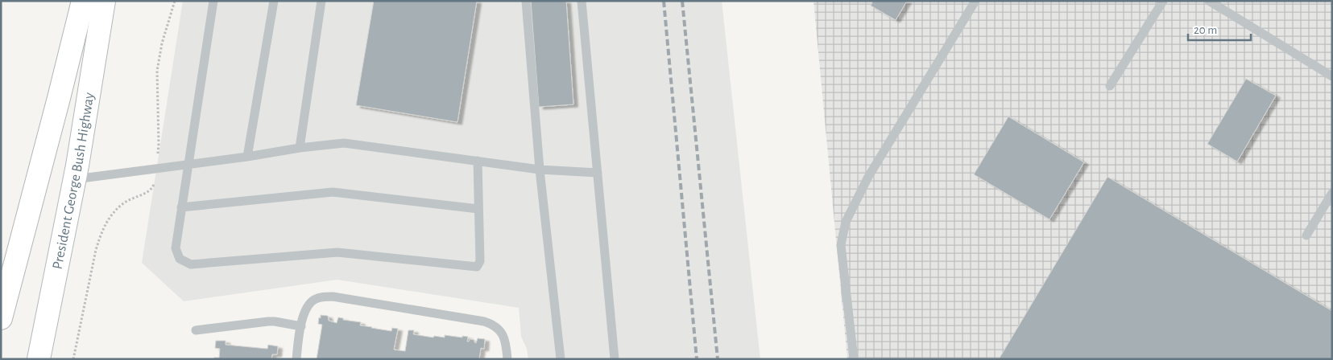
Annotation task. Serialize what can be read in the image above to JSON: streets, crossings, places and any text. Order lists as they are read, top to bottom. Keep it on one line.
{"streets":{"main road":["President George Bush Highway"]},"scale_bar":"20 m"}
